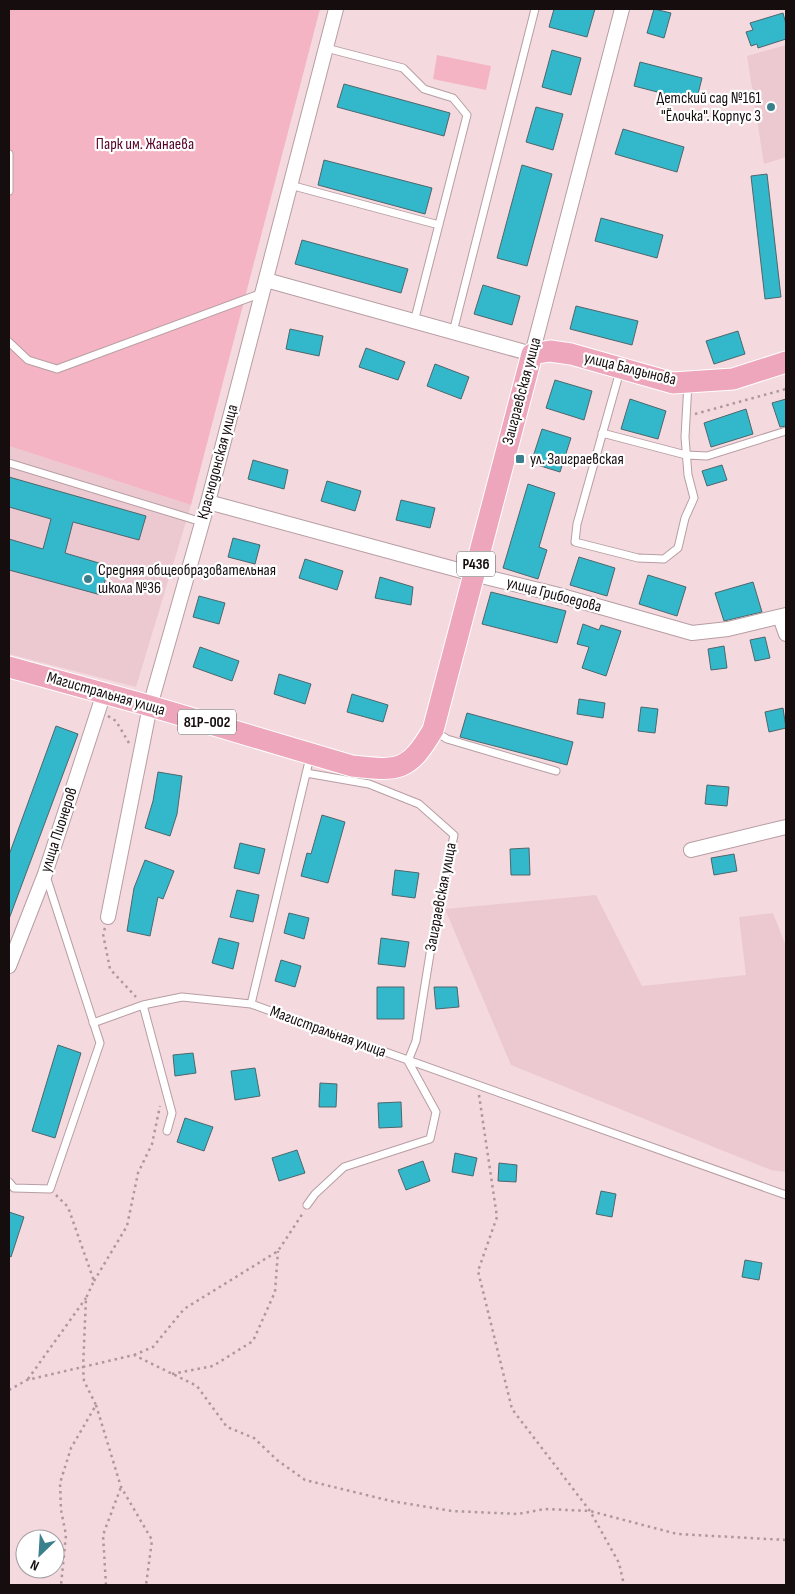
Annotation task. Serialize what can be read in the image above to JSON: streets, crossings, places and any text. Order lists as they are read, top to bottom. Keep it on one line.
{"streets":{"main road":["улица Балдынова","Заиграевская улица","P436","Магистральная улица","81Р-002"],"street":["Краснодонская улица","улица Грибоедова","улица Пионеров"]},"crossings":[["улица Балдынова","Заиграевская улица"],["Заиграевская улица","улица Грибоедова"],["Заиграевская улица","Магистральная улица"],["Краснодонская улица","улица Грибоедова"],["Краснодонская улица","Магистральная улица"],["Магистральная улица","улица Пионеров"]],"parks":["Парк им. Жанаева"],"places":{"other":["Детский сад №161 \"Ёлочка\". Корпус 3","Средняя общеобразовательная школа №36"],"transit":["ул. Заиграевская"]},"north":"bottom left"}
